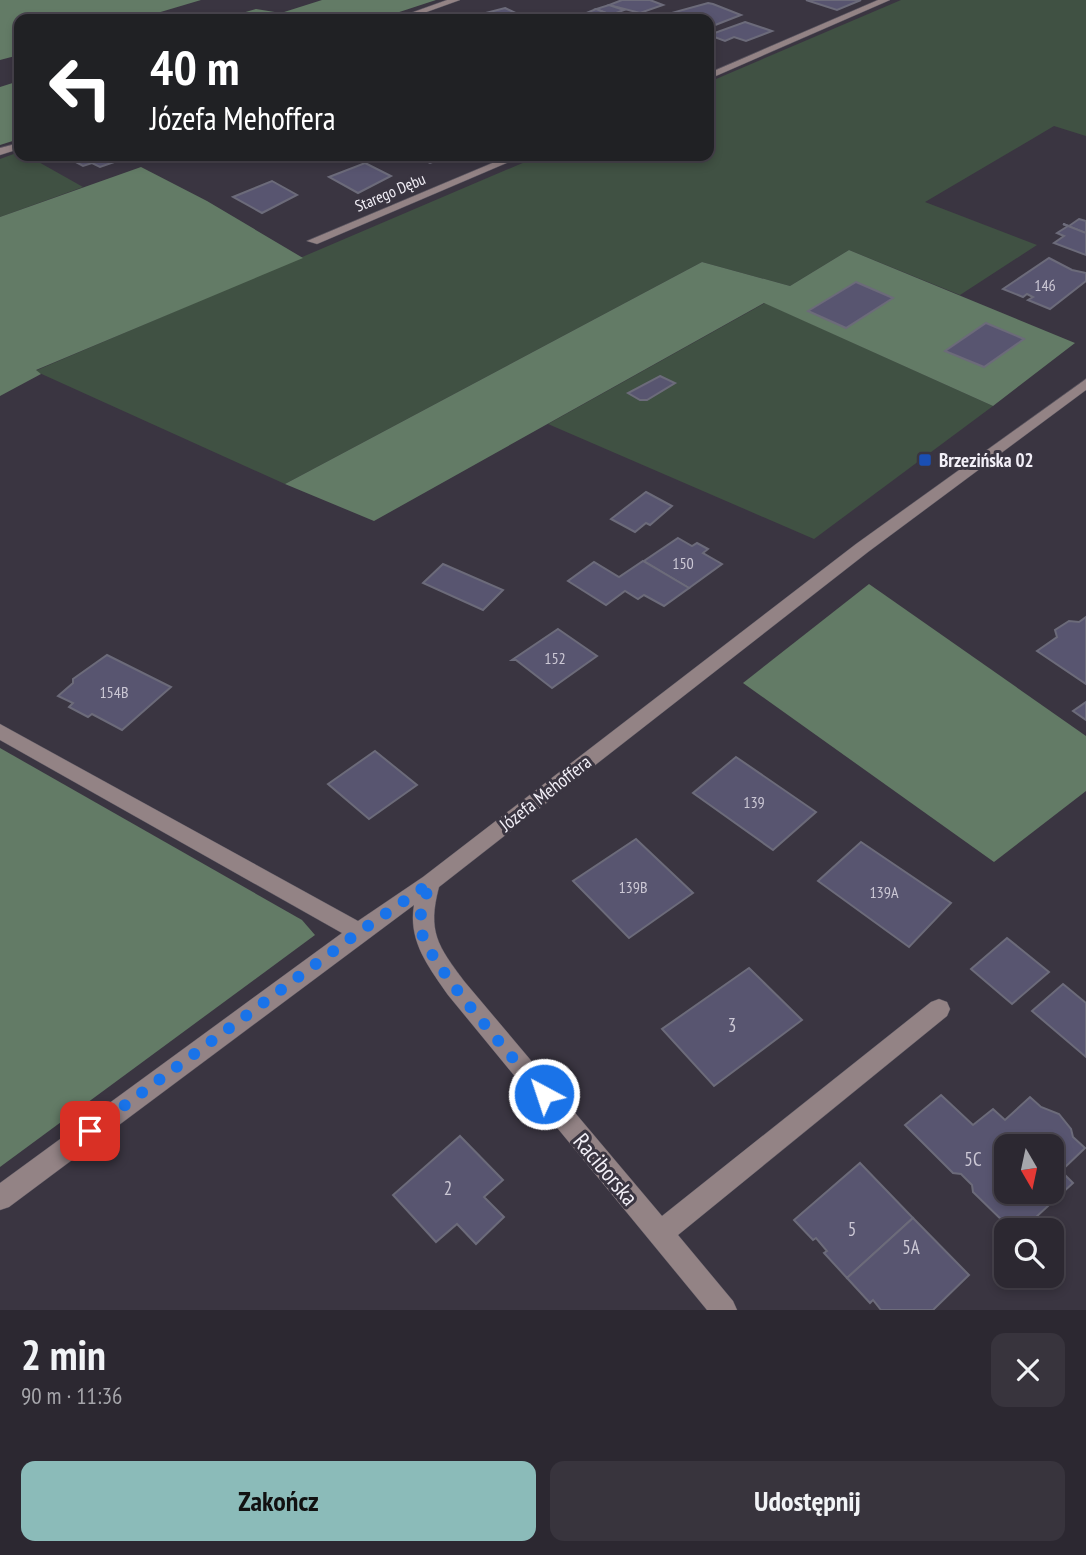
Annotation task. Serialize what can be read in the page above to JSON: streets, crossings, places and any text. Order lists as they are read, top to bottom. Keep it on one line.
{"streets":{"street":["Starego Dębu","Józefa Mehoffera","Raciborska"]},"crossings":[["Józefa Mehoffera","Raciborska"]],"places":{"transit":["Brzezińska 02"]},"house_numbers":["146","150","152","154B","139","139B","139A","3","5C","2","5","5A"],"north":"bottom","page":{"turn":["40 m","Józefa Mehoffera"],"heading":["2 min","90 m · 11:36"],"buttons":["Zakończ","Udostępnij"]}}
